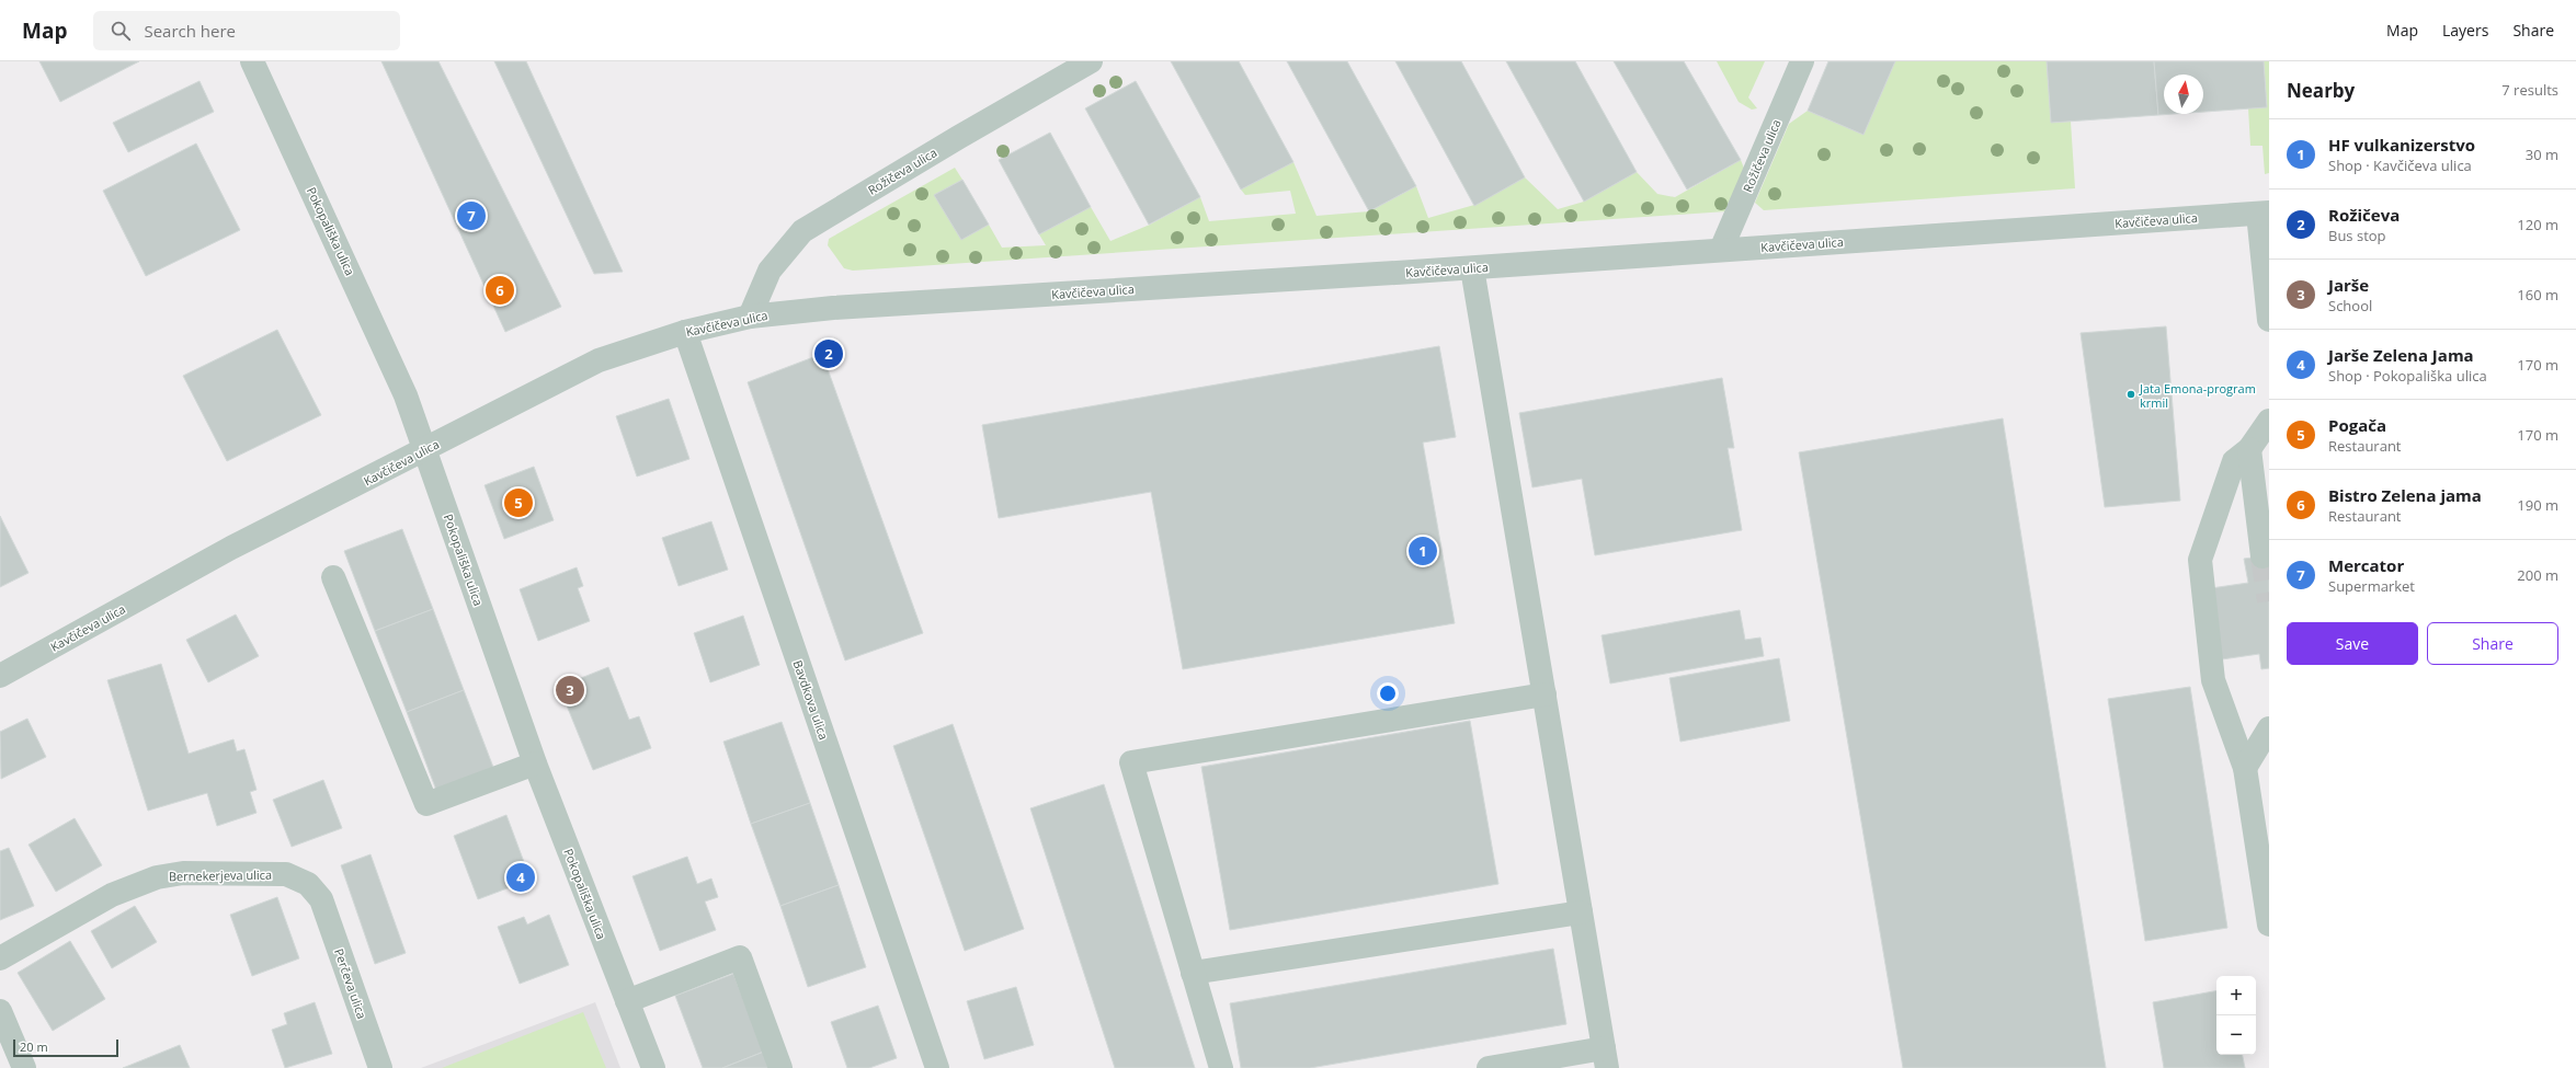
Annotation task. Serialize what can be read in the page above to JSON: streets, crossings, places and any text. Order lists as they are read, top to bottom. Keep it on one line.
{"streets":{"street":["Rožičeva ulica","Kavčičeva ulica","Pokopališka ulica","Bavdkova ulica","Bernekerjeva ulica","Perčeva ulica"]},"crossings":[["Rožičeva ulica","Kavčičeva ulica"],["Kavčičeva ulica","Pokopališka ulica"],["Kavčičeva ulica","Bavdkova ulica"],["Bernekerjeva ulica","Perčeva ulica"]],"places":["Jata Emona-program krmil"],"scale_bar":"20 m","north":"top","page":{"header":"Map","search":"Search here","nav":["Map","Layers","Share"],"heading":["Nearby","7 results"],"list":[{"mark":"1","name":"HF vulkanizerstvo","note":"Shop · Kavčičeva ulica","value":"30 m"},{"mark":"2","name":"Rožičeva","note":"Bus stop","value":"120 m"},{"mark":"3","name":"Jarše","note":"School","value":"160 m"},{"mark":"4","name":"Jarše Zelena Jama","note":"Shop · Pokopališka ulica","value":"170 m"},{"mark":"5","name":"Pogača","note":"Restaurant","value":"170 m"},{"mark":"6","name":"Bistro Zelena jama","note":"Restaurant","value":"190 m"},{"mark":"7","name":"Mercator","note":"Supermarket","value":"200 m"}],"pins":["7","6","2","5","1","3","4"],"buttons":["Save","Share"],"map_buttons":["+","−"],"scale":"20 m"}}
